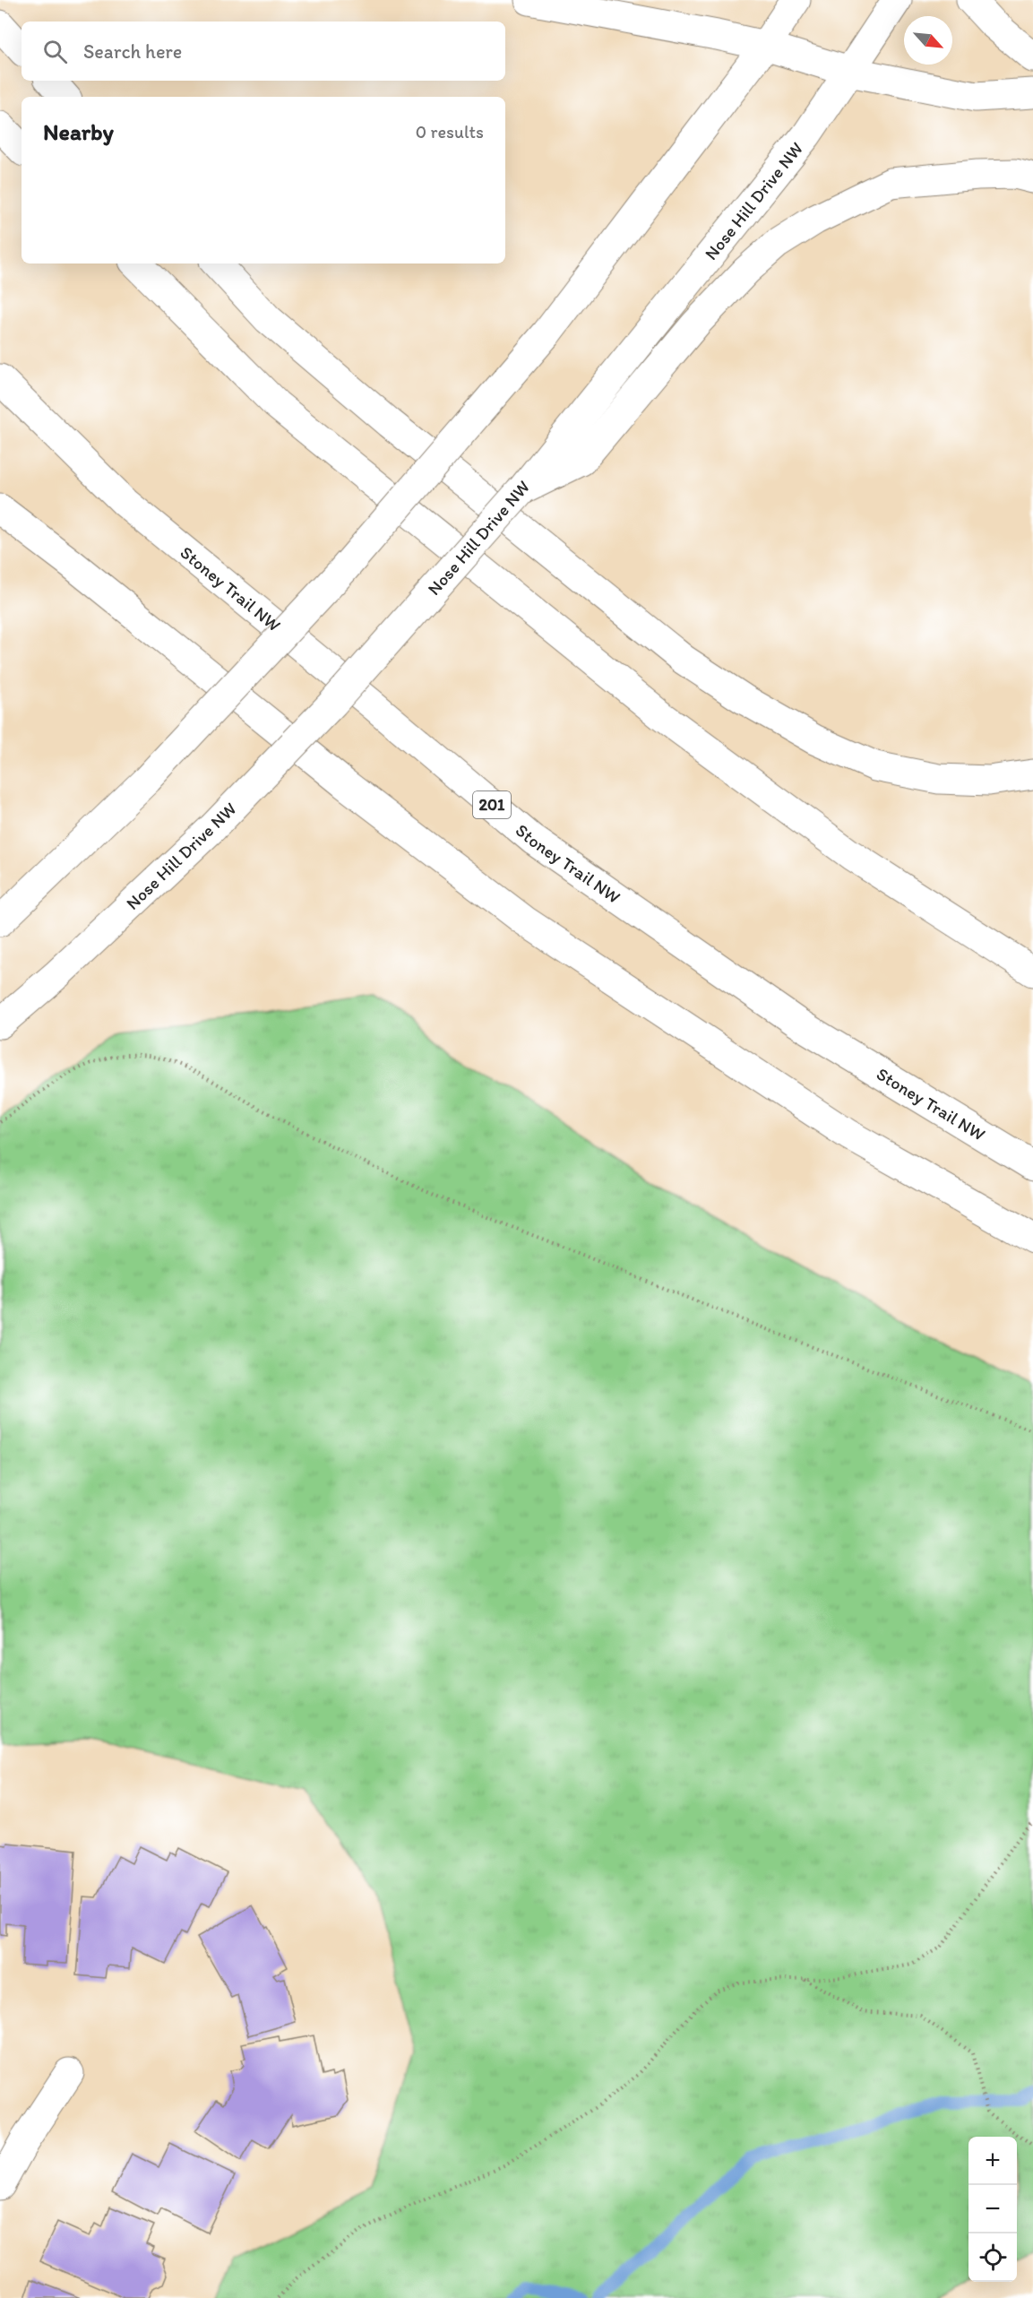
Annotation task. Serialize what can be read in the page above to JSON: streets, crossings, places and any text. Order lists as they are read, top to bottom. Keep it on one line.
{"streets":{"main road":["Nose Hill Drive NW","Stoney Trail NW","201"]},"north":"bottom right","page":{"search":"Search here","heading":["Nearby","0 results"],"map_buttons":["+","−"]}}
